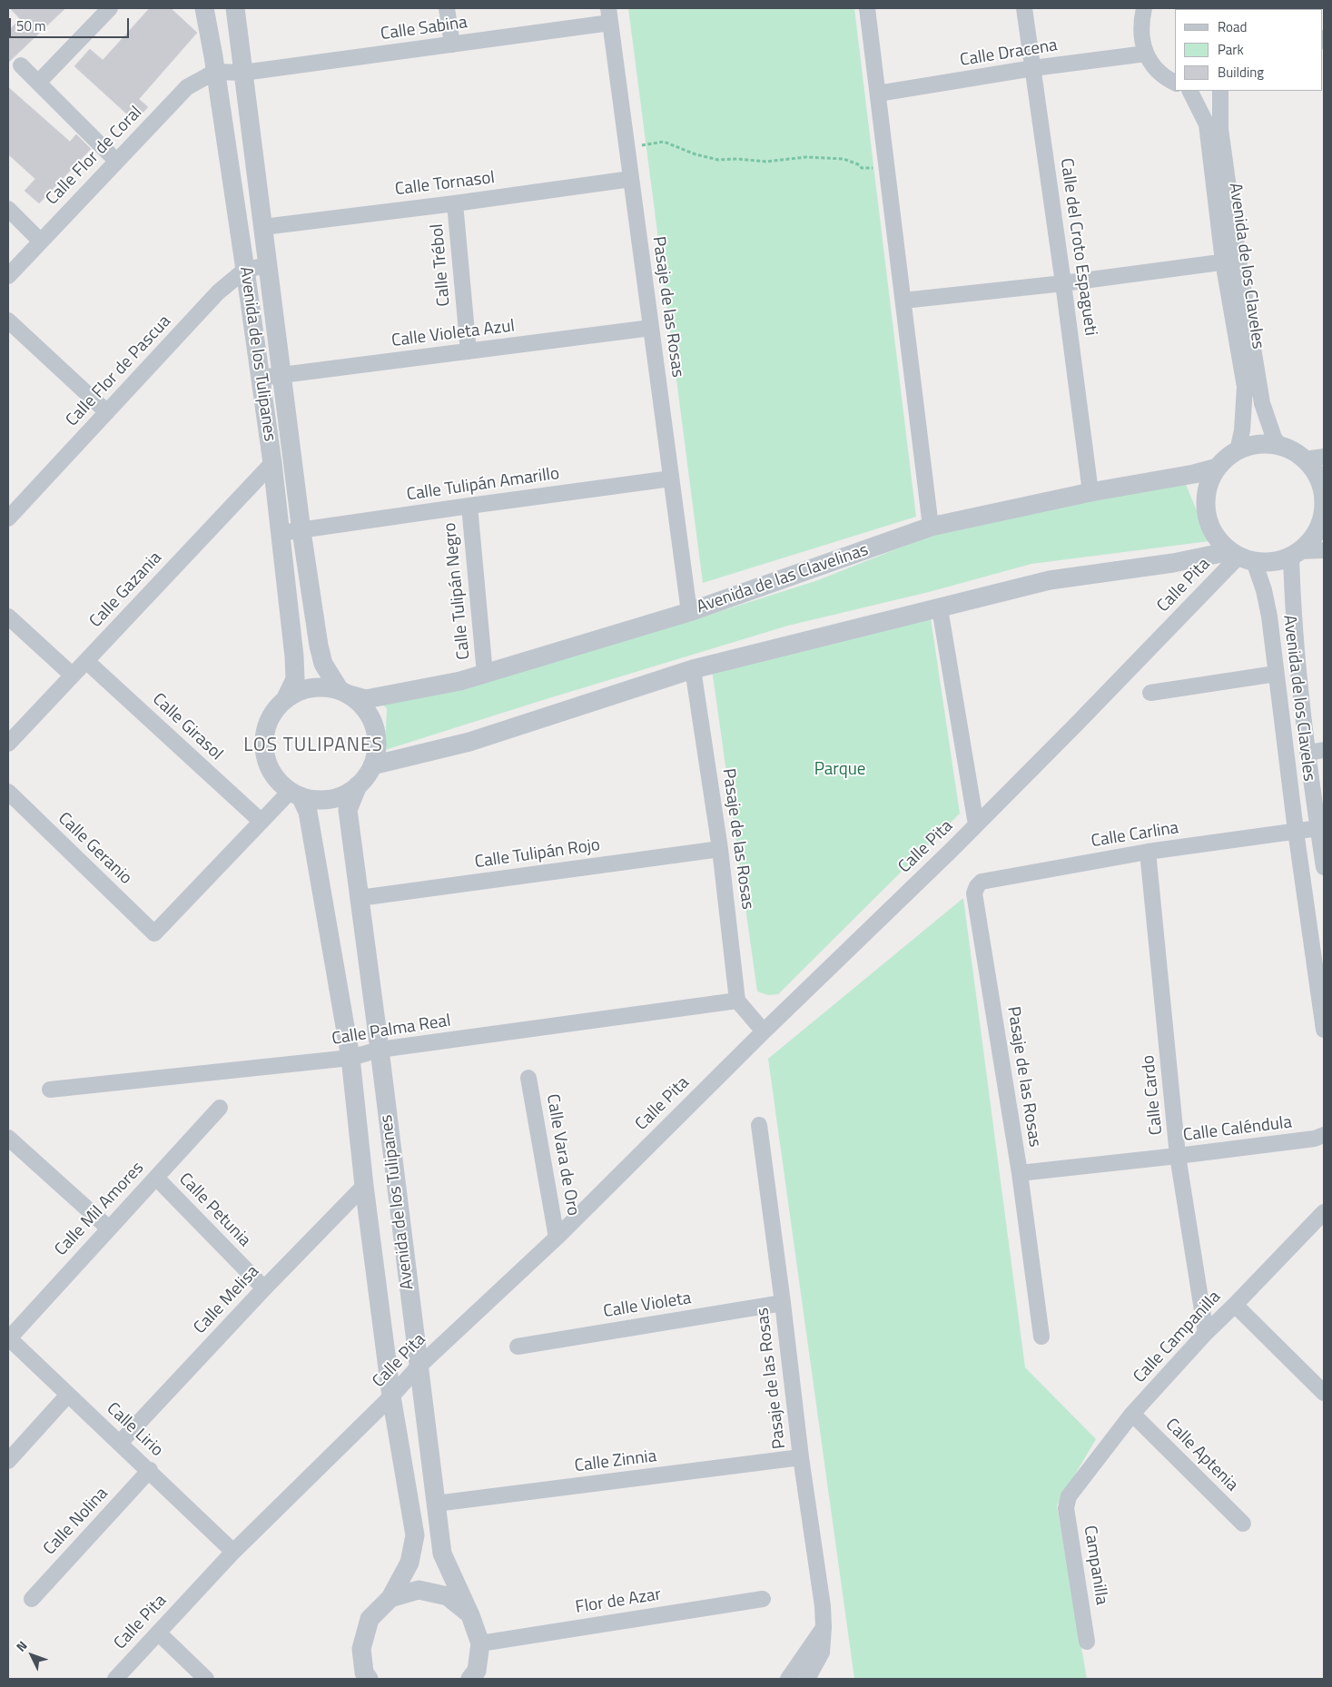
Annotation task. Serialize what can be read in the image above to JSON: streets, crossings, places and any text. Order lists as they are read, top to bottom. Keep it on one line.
{"streets":{"street":["Calle Sabina","Calle Dracena","Calle Flor de Coral","Calle Tornasol","Calle del Croto Espagueti","Calle Trébol","Avenida de los Claveles","Pasaje de las Rosas","Calle Violeta Azul","Avenida de los Tulipanes","Calle Flor de Pascua","Calle Tulipán Amarillo","Avenida de las Clavelinas","Calle Pita","Calle Gazania","Calle Tulipán Negro","Calle Girasol","Calle Carlina","Calle Geranio","Calle Tulipán Rojo","Calle Palma Real","Calle Cardo","Calle Caléndula","Calle Vara de Oro","Calle Mil Amores","Calle Petunia","Calle Melisa","Calle Violeta","Calle Campanilla","Calle Lirio","Calle Aptenia","Calle Zinnia","Calle Nolina","Campanilla","Flor de Azar"]},"crossings":[["Calle Sabina","Calle Flor de Coral"],["Calle Sabina","Pasaje de las Rosas"],["Calle Sabina","Avenida de los Tulipanes"],["Calle Dracena","Calle del Croto Espagueti"],["Calle Flor de Coral","Avenida de los Tulipanes"],["Calle Tornasol","Calle Trébol"],["Calle Tornasol","Pasaje de las Rosas"],["Calle Tornasol","Avenida de los Tulipanes"],["Calle del Croto Espagueti","Avenida de las Clavelinas"],["Calle Trébol","Calle Violeta Azul"],["Avenida de los Claveles","Avenida de las Clavelinas"],["Avenida de los Claveles","Calle Pita"],["Avenida de los Claveles","Calle Carlina"],["Pasaje de las Rosas","Calle Violeta Azul"],["Pasaje de las Rosas","Calle Tulipán Amarillo"],["Pasaje de las Rosas","Avenida de las Clavelinas"],["Pasaje de las Rosas","Calle Carlina"],["Pasaje de las Rosas","Calle Tulipán Rojo"],["Pasaje de las Rosas","Calle Palma Real"],["Pasaje de las Rosas","Calle Caléndula"],["Pasaje de las Rosas","Calle Violeta"],["Pasaje de las Rosas","Calle Zinnia"],["Calle Violeta Azul","Avenida de los Tulipanes"],["Avenida de los Tulipanes","Calle Flor de Pascua"],["Avenida de los Tulipanes","Calle Tulipán Amarillo"],["Avenida de los Tulipanes","Avenida de las Clavelinas"],["Avenida de los Tulipanes","Calle Pita"],["Avenida de los Tulipanes","Calle Gazania"],["Avenida de los Tulipanes","Calle Tulipán Rojo"],["Avenida de los Tulipanes","Calle Palma Real"],["Avenida de los Tulipanes","Calle Melisa"],["Avenida de los Tulipanes","Calle Zinnia"],["Avenida de los Tulipanes","Flor de Azar"],["Calle Tulipán Amarillo","Calle Tulipán Negro"],["Avenida de las Clavelinas","Calle Pita"],["Avenida de las Clavelinas","Calle Tulipán Negro"],["Calle Pita","Calle Vara de Oro"],["Calle Pita","Calle Lirio"],["Calle Gazania","Calle Girasol"],["Calle Girasol","Calle Geranio"],["Calle Carlina","Calle Cardo"],["Calle Cardo","Calle Caléndula"],["Calle Cardo","Calle Campanilla"],["Calle Mil Amores","Calle Petunia"],["Calle Mil Amores","Calle Lirio"],["Calle Petunia","Calle Melisa"],["Calle Melisa","Calle Lirio"],["Calle Campanilla","Calle Aptenia"],["Calle Campanilla","Campanilla"],["Calle Lirio","Calle Nolina"]],"districts":["LOS TULIPANES"],"parks":["Parque"],"legend":["Road","Park","Building"],"scale_bar":"50 m","north":"top left"}
